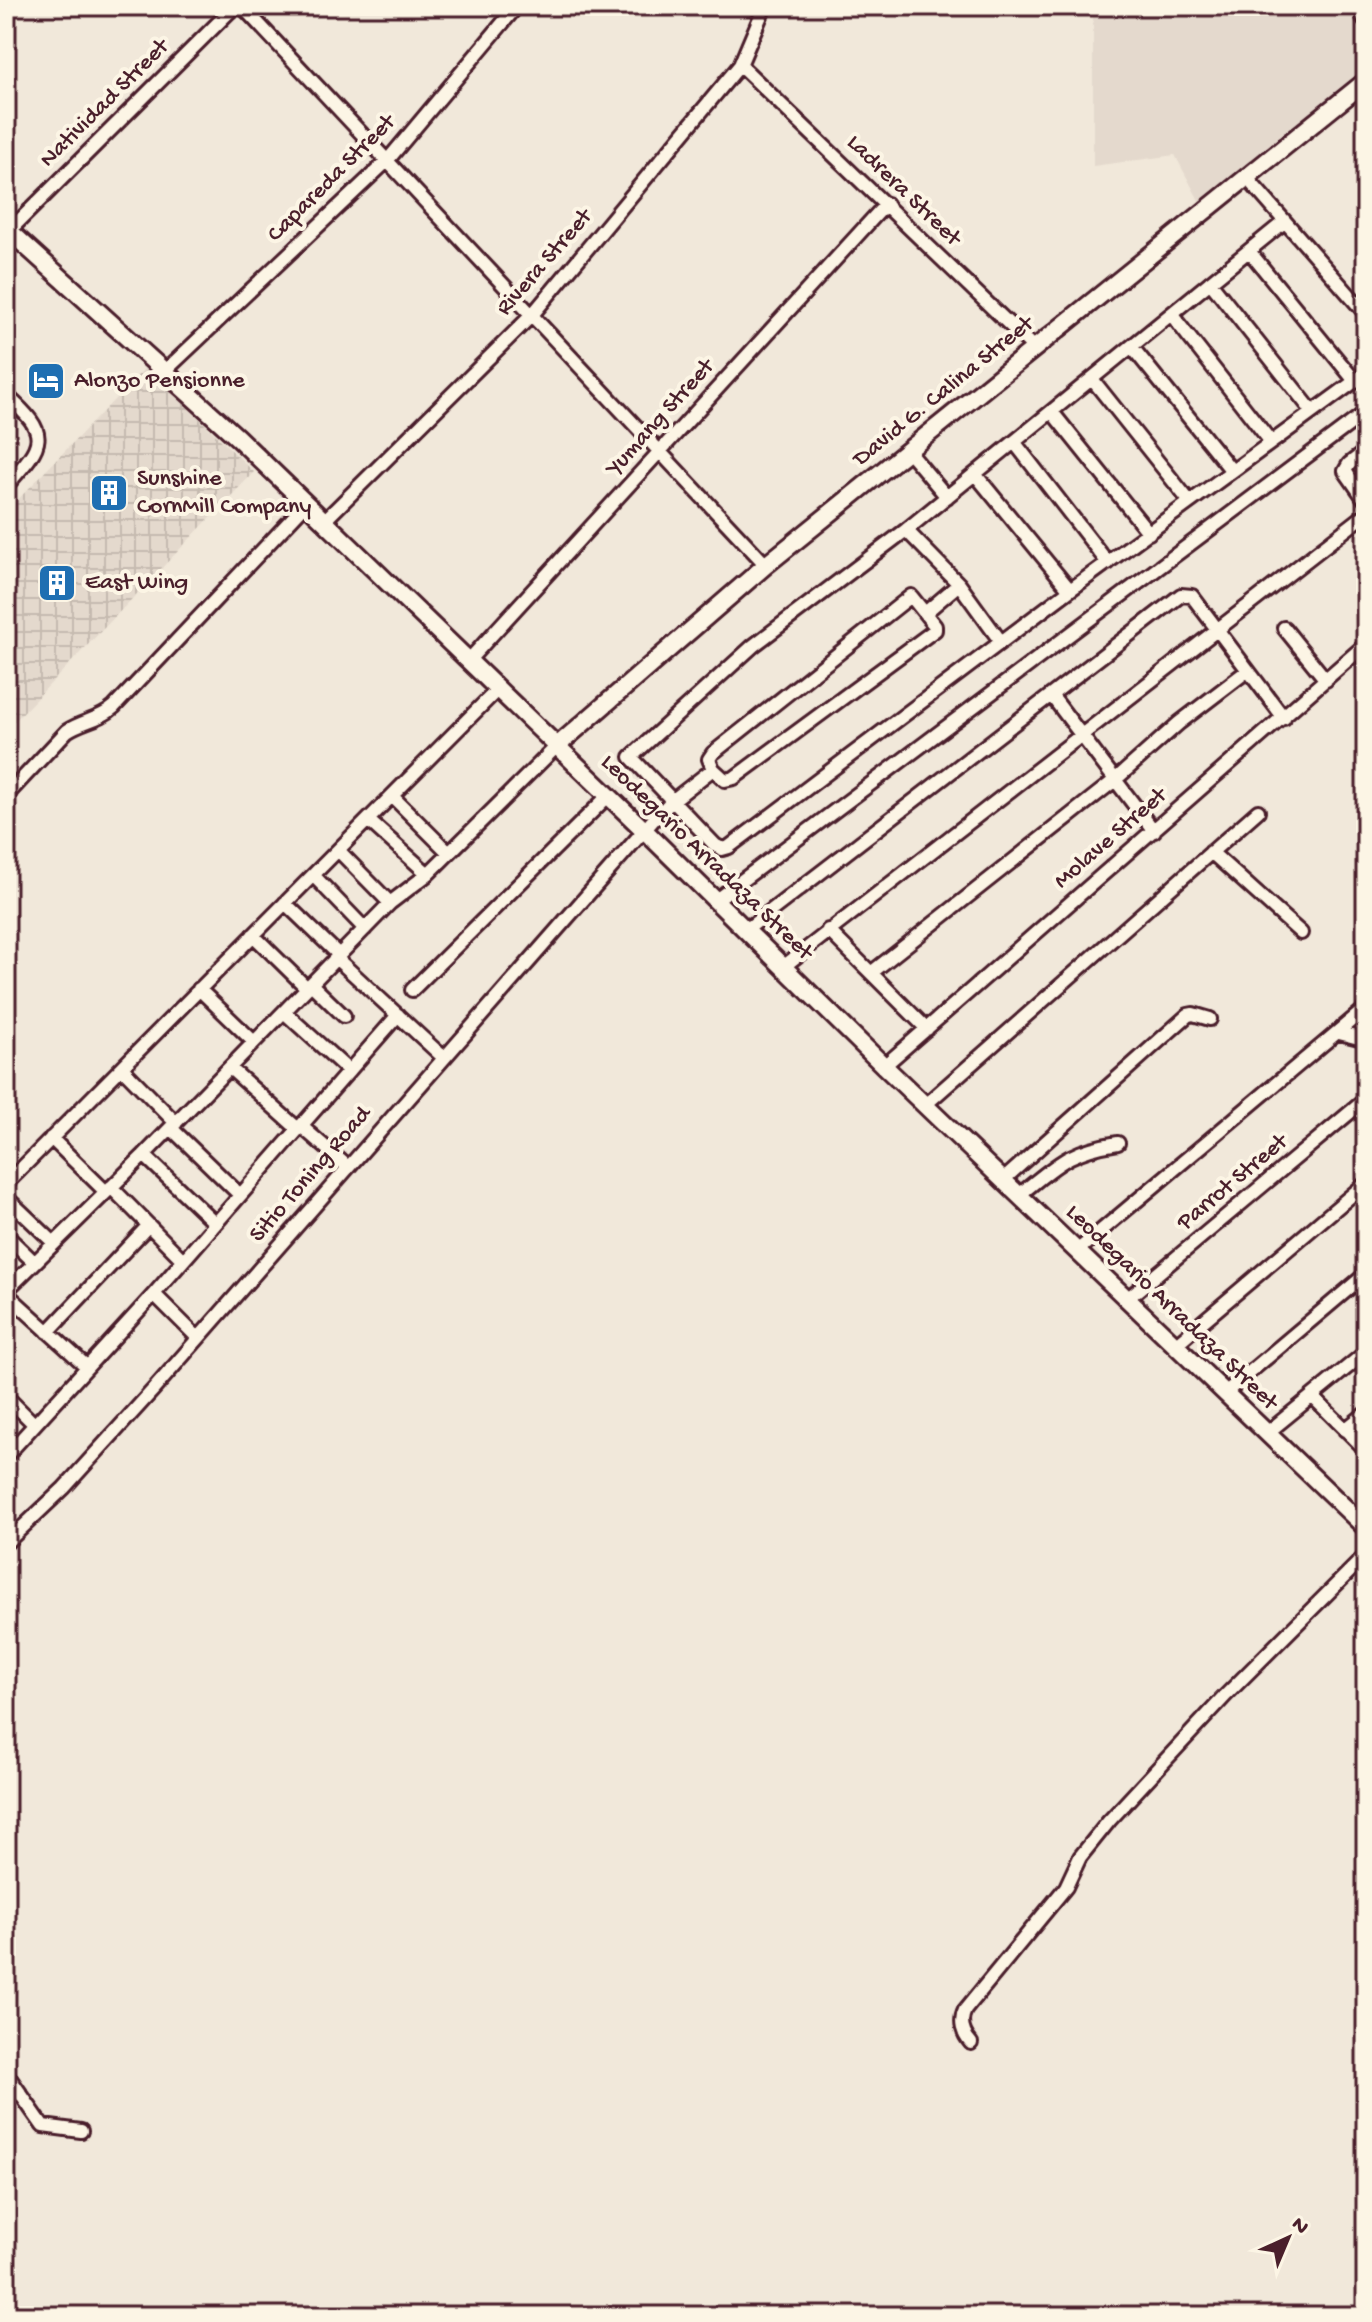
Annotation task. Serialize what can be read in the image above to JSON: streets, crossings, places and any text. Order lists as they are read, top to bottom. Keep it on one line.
{"streets":{"street":["Natividad Street","Capareda Street","Ladrera Street","Rivera Street","David G. Calina Street","Yumang Street","Molave Street","Leodegario Arradaza Street","Sitio Toning Road","Parrot Street"]},"crossings":[["Natividad Street","Leodegario Arradaza Street"],["Capareda Street","Leodegario Arradaza Street"],["Ladrera Street","Rivera Street"],["Ladrera Street","David G. Calina Street"],["Ladrera Street","Yumang Street"],["Rivera Street","Leodegario Arradaza Street"],["David G. Calina Street","Leodegario Arradaza Street"],["Yumang Street","Leodegario Arradaza Street"],["Molave Street","Leodegario Arradaza Street"],["Leodegario Arradaza Street","Sitio Toning Road"],["Leodegario Arradaza Street","Parrot Street"]],"places":{"hotel":["Alonzo Pensionne"],"building":["Sunshine CornMill Company","East Wing"]},"north":"top right"}
